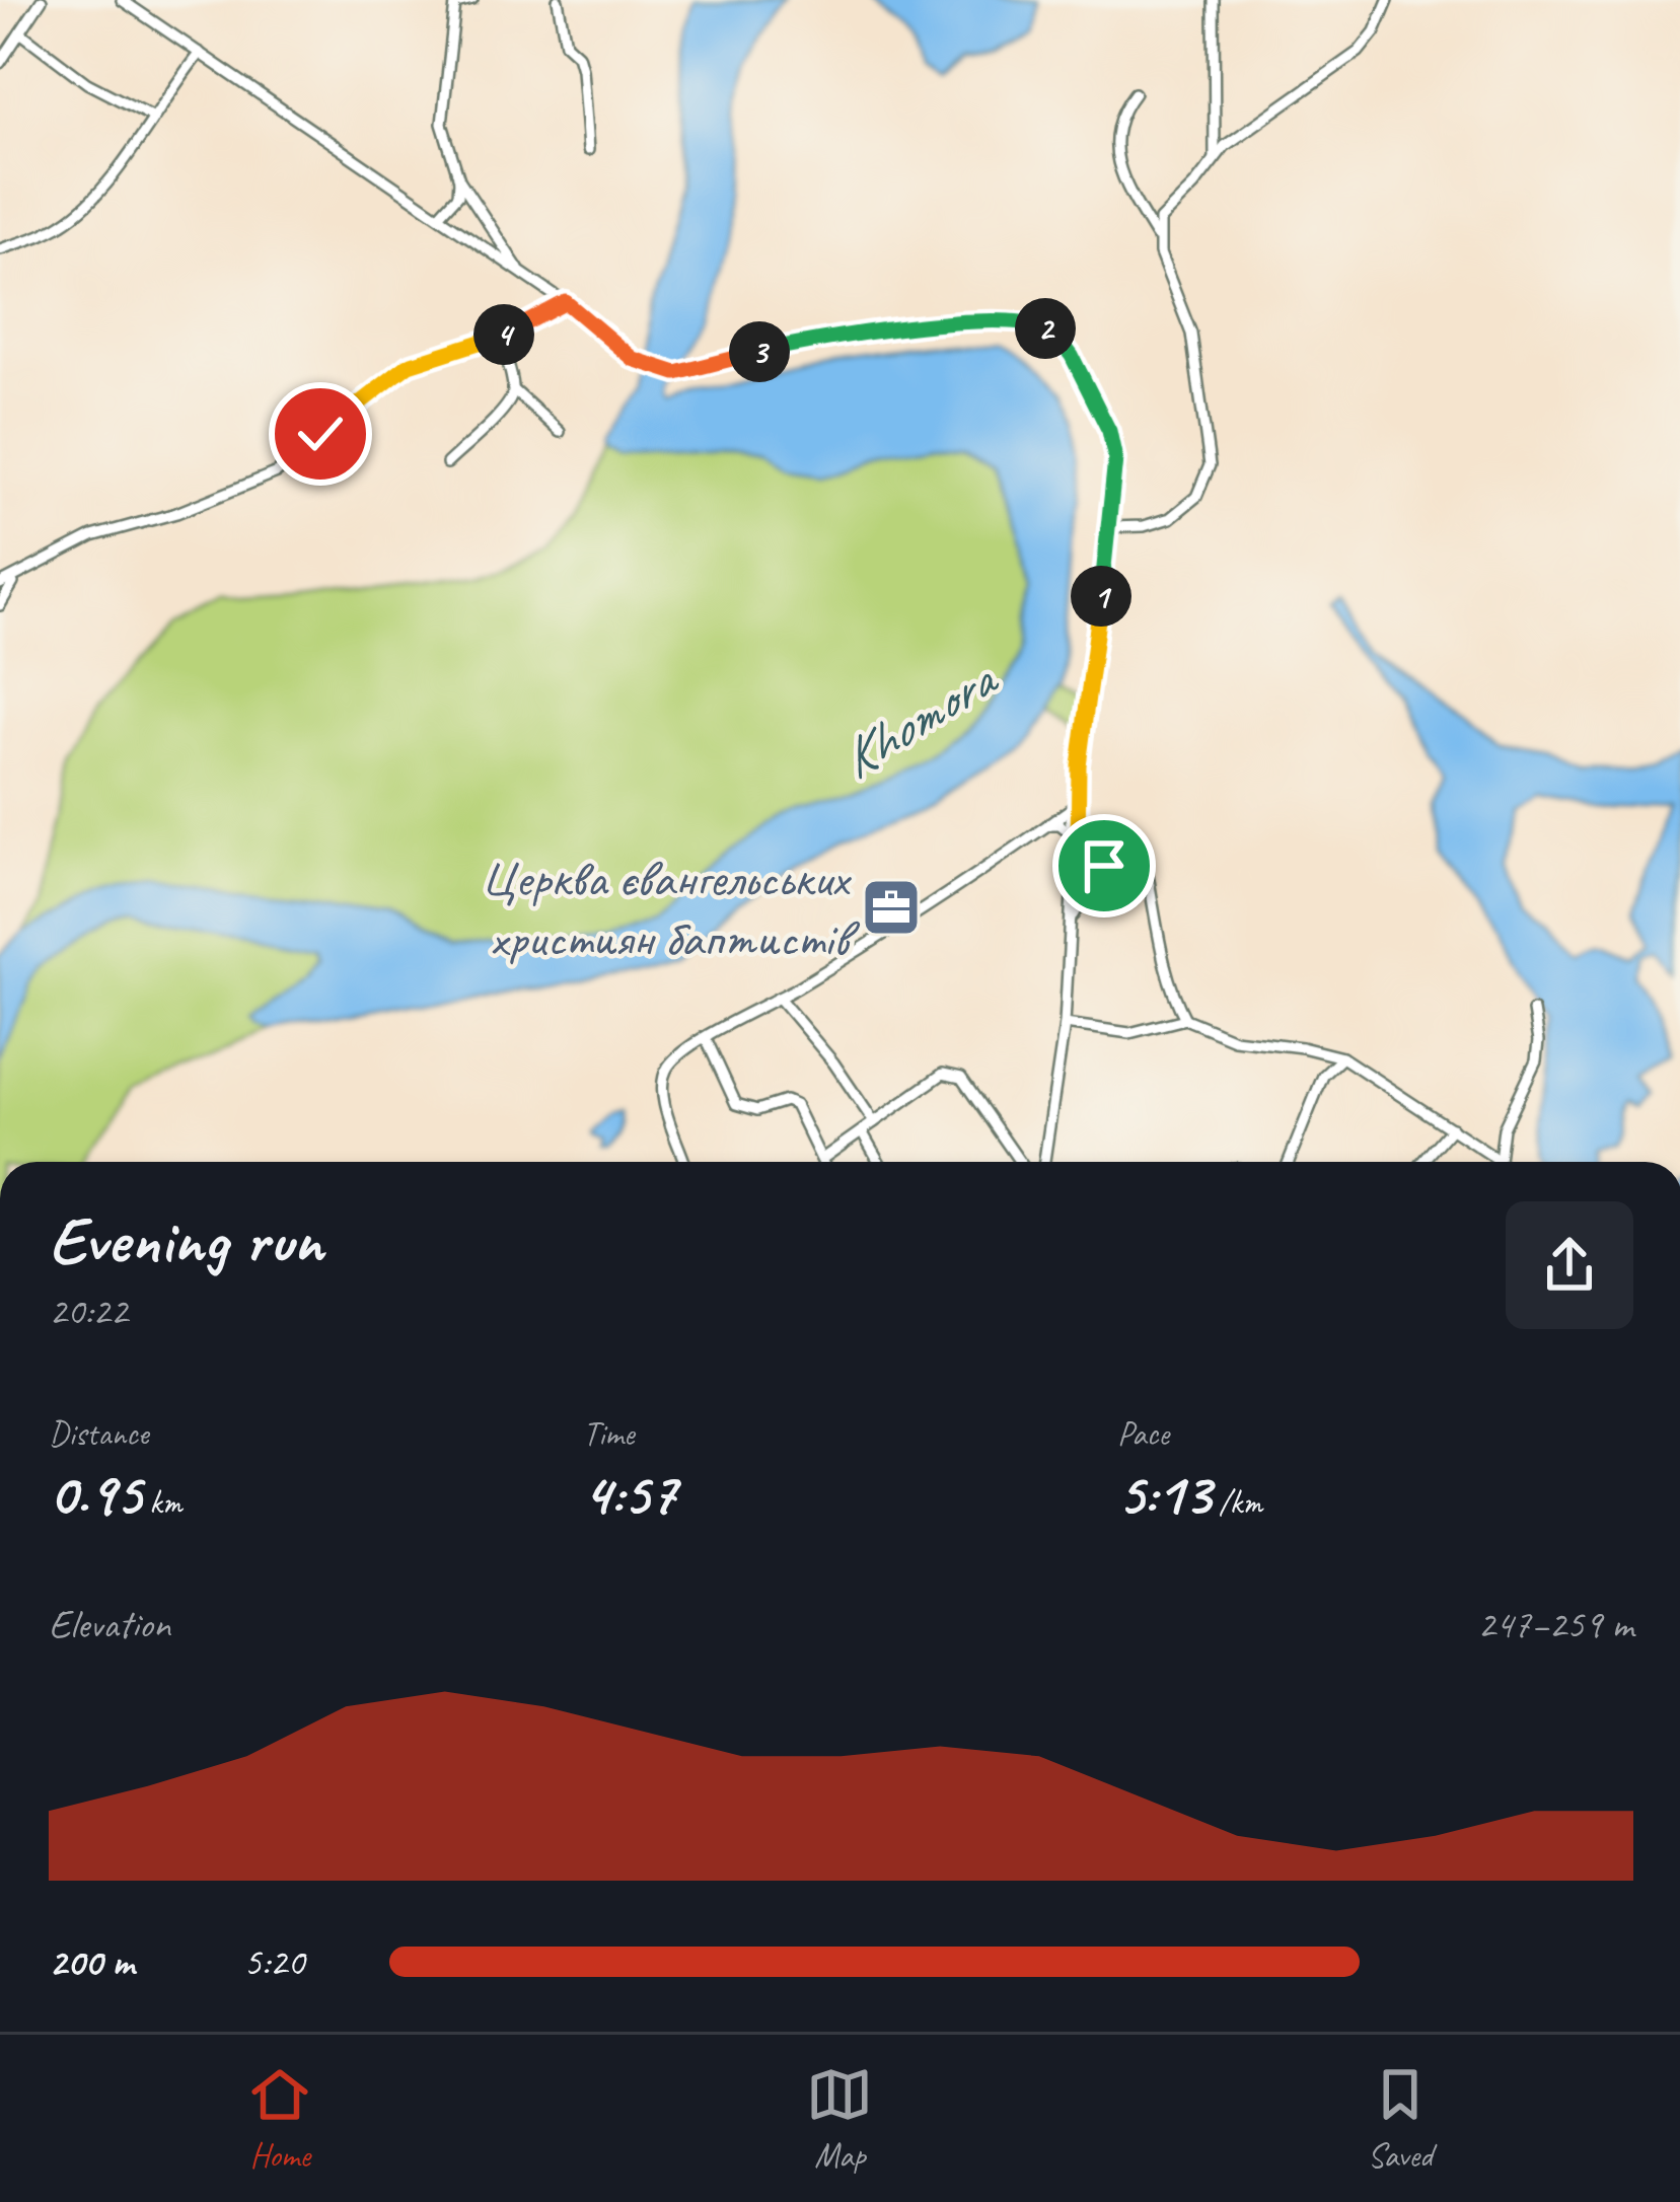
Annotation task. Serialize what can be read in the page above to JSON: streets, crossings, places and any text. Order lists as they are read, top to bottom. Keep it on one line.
{"water":["Khomora"],"places":{"office":["Церква євангельських християн баптистів"]},"page":{"pins":["2","4","3","1"],"heading":["Evening run","20:22"],"stats":[["Distance","0.95 km"],["Time","4:57"],["Pace","5:13 /km"]],"chart":["Elevation","247–259 m"],"list":[{"name":"200 m","note":"5:20"}],"tabs":["Home","Map","Saved"]}}
